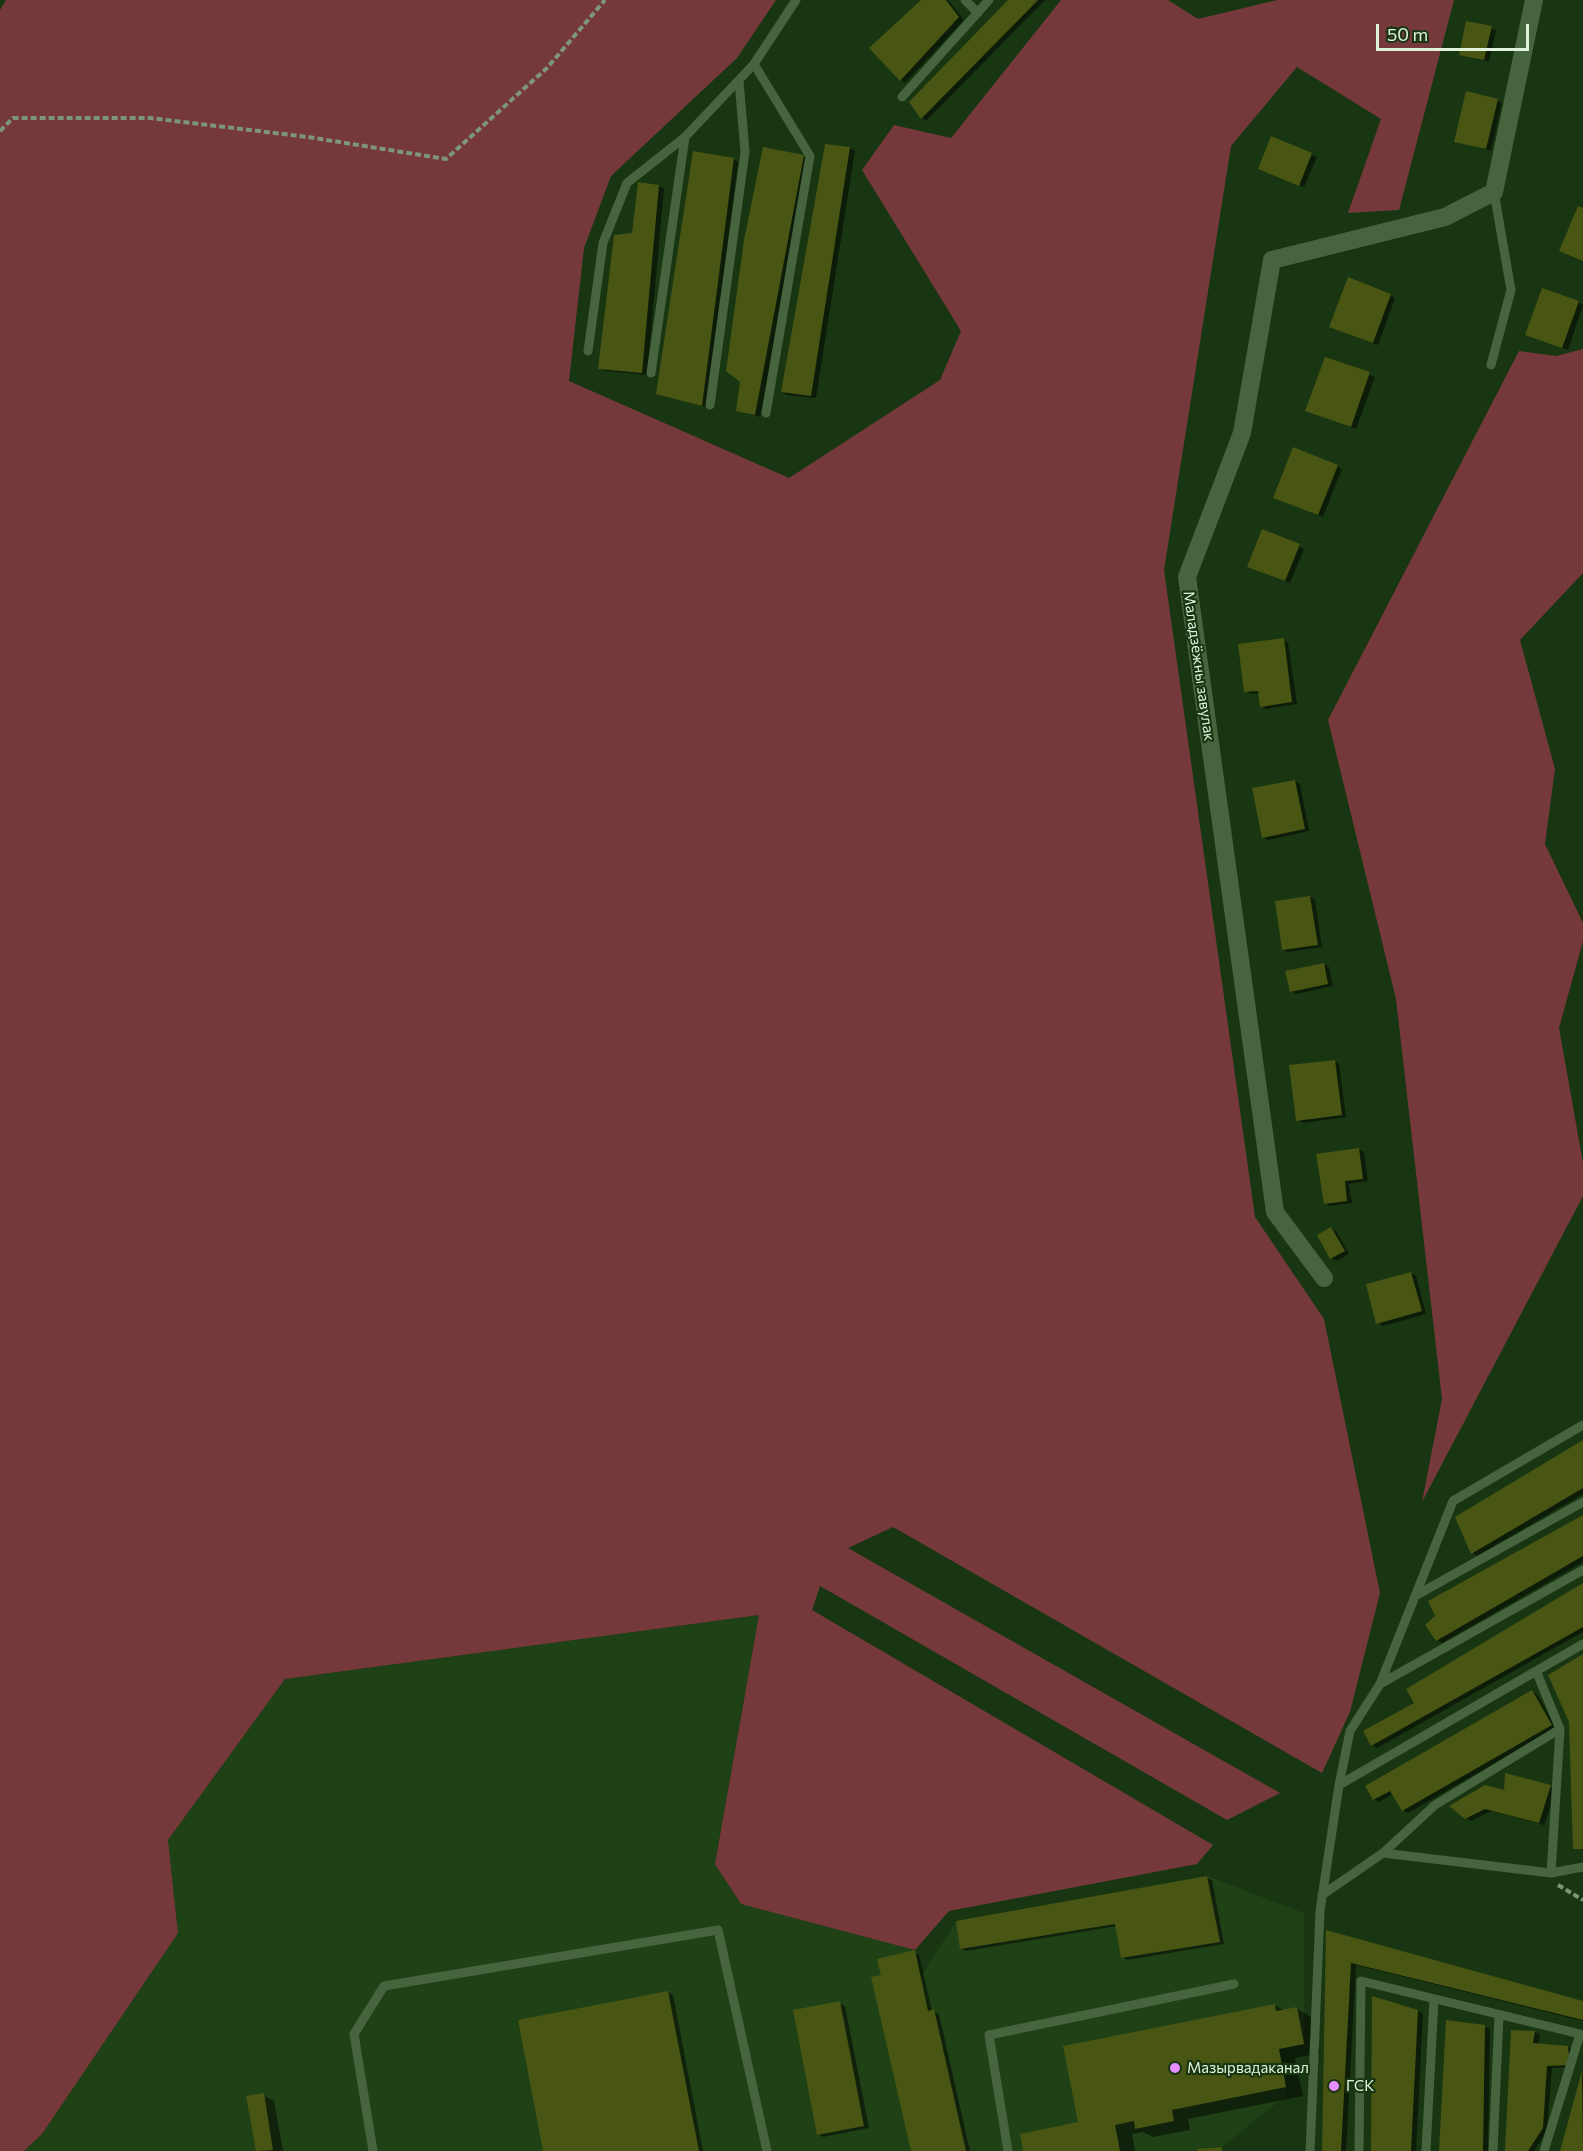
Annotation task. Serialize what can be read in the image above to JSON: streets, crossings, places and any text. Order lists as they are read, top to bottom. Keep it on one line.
{"streets":{"street":["Маладзёжны завулак"]},"places":["Мазырвадаканал","ГСК"],"scale_bar":"50 m"}
